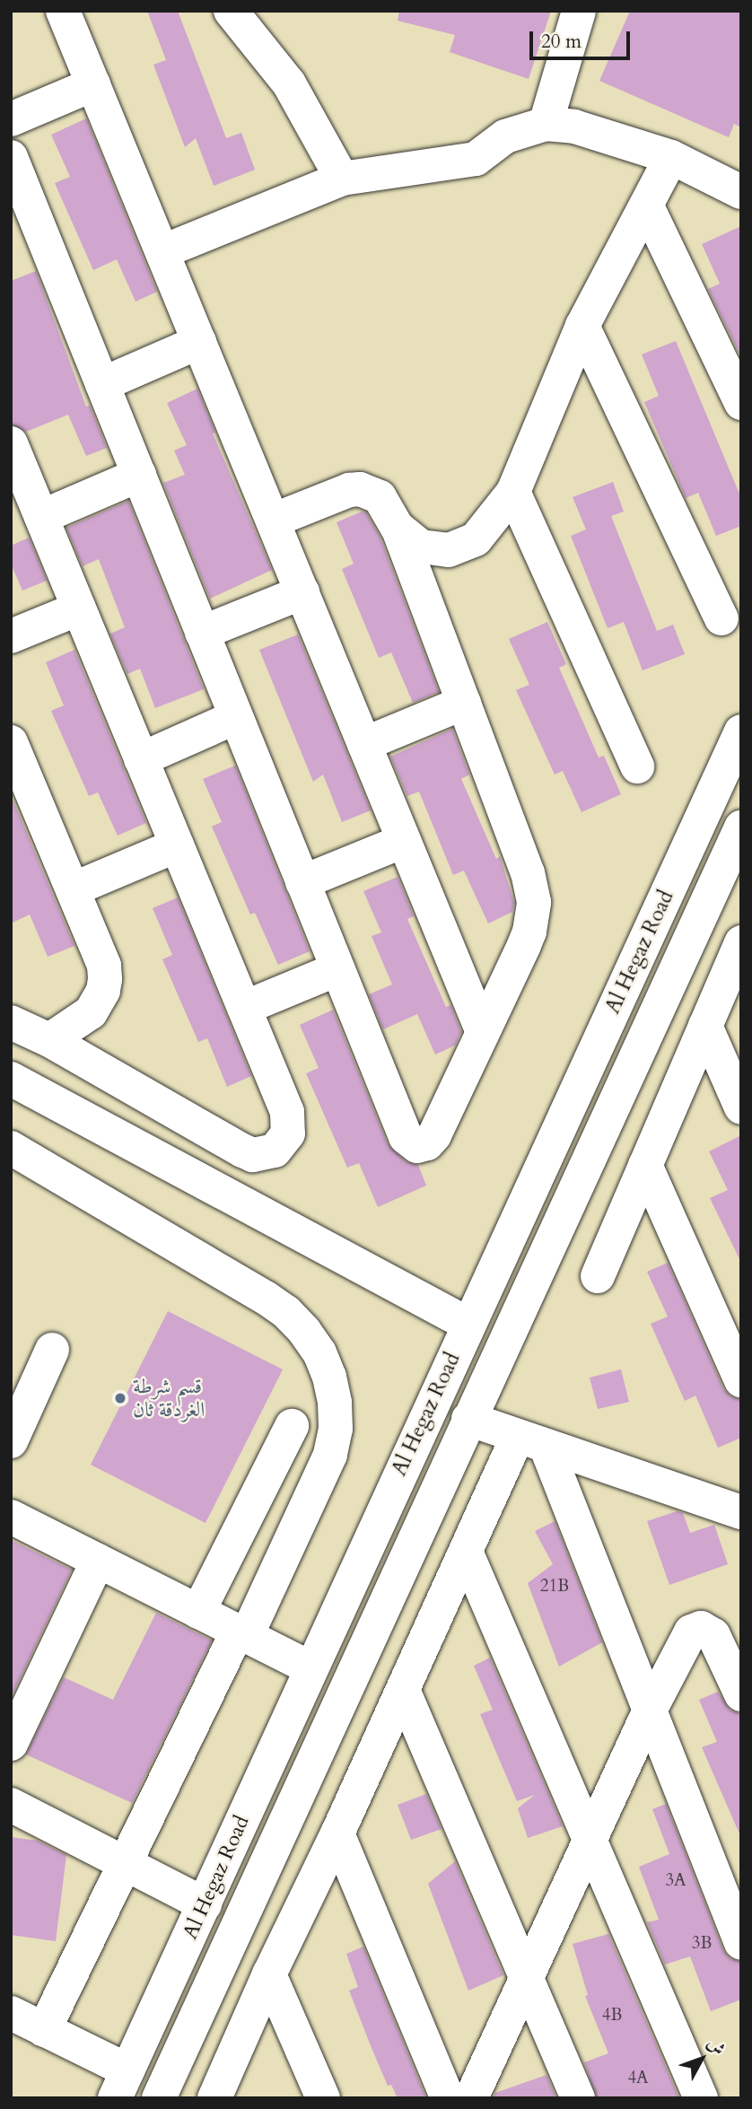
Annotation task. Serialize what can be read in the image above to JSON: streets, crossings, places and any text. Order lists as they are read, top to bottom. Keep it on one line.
{"streets":{"street":["Al Hegaz Road"]},"places":["قسم شرطة الغردقة ثان"],"house_numbers":["21B","3A","3B","4B","4A"],"scale_bar":"20 m","north":"top right"}
